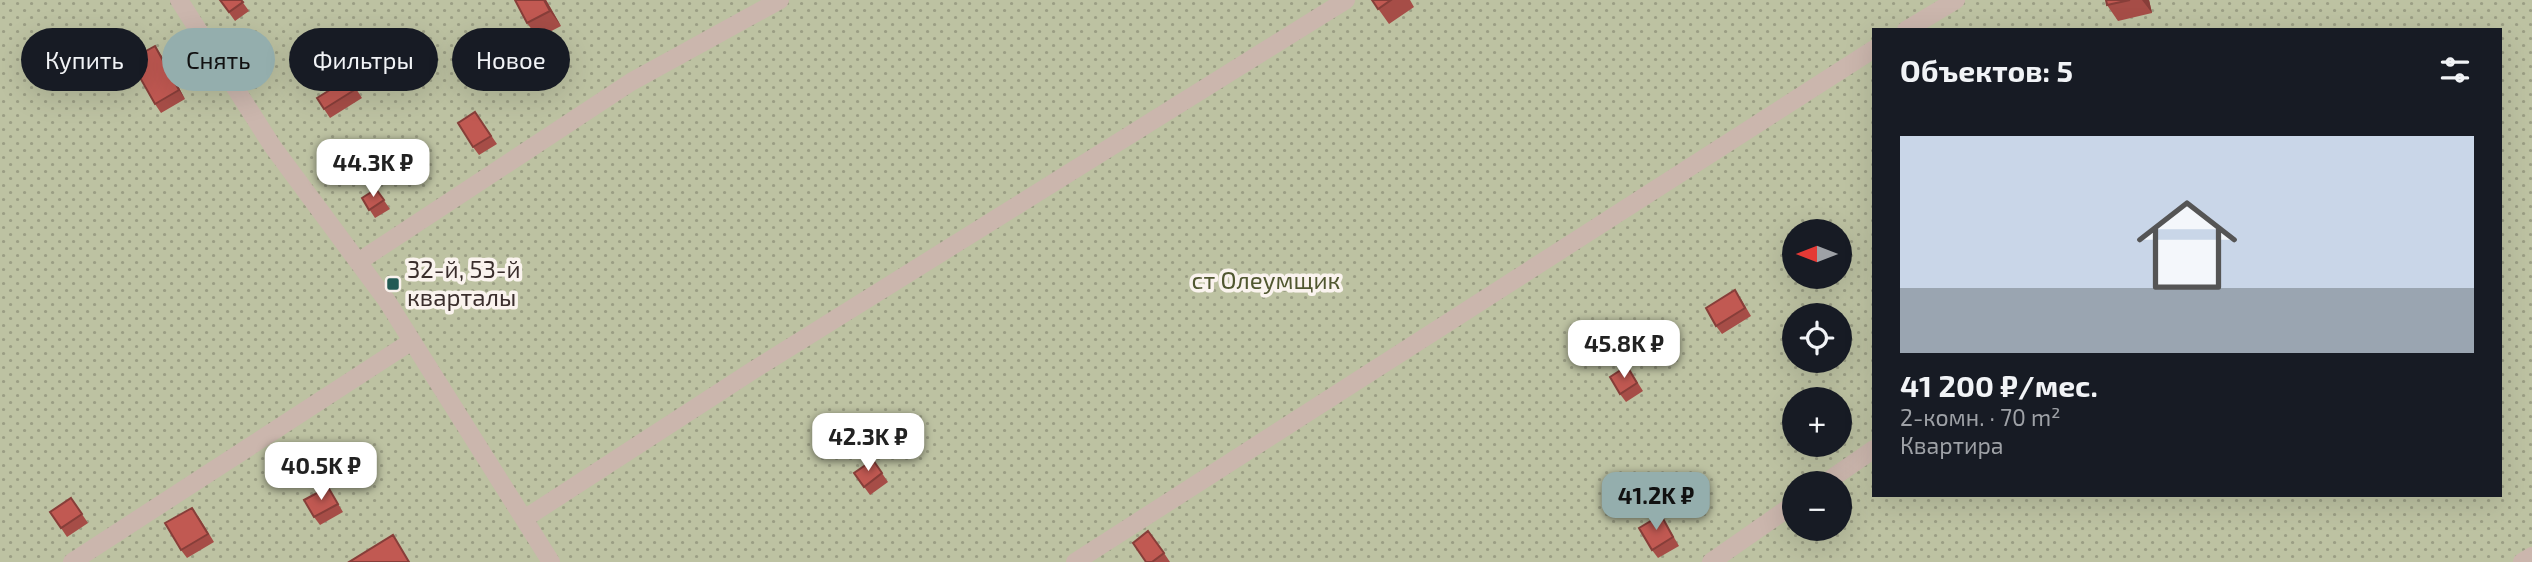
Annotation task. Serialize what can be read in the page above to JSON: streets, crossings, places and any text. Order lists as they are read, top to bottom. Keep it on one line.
{"parks":["ст Олеумщик"],"places":{"transit":["32-й, 53-й кварталы"]},"north":"left","page":{"chip":["Купить","Снять","Фильтры","Новое"],"heading":"Объектов: 5","list":[{"name":"41 200 ₽/мес.","note":"2-комн. · 70 m² · Квартира"}],"price":["44.3K ₽","45.8K ₽","42.3K ₽","40.5K ₽","41.2K ₽"],"map_buttons":["+","−"]}}
